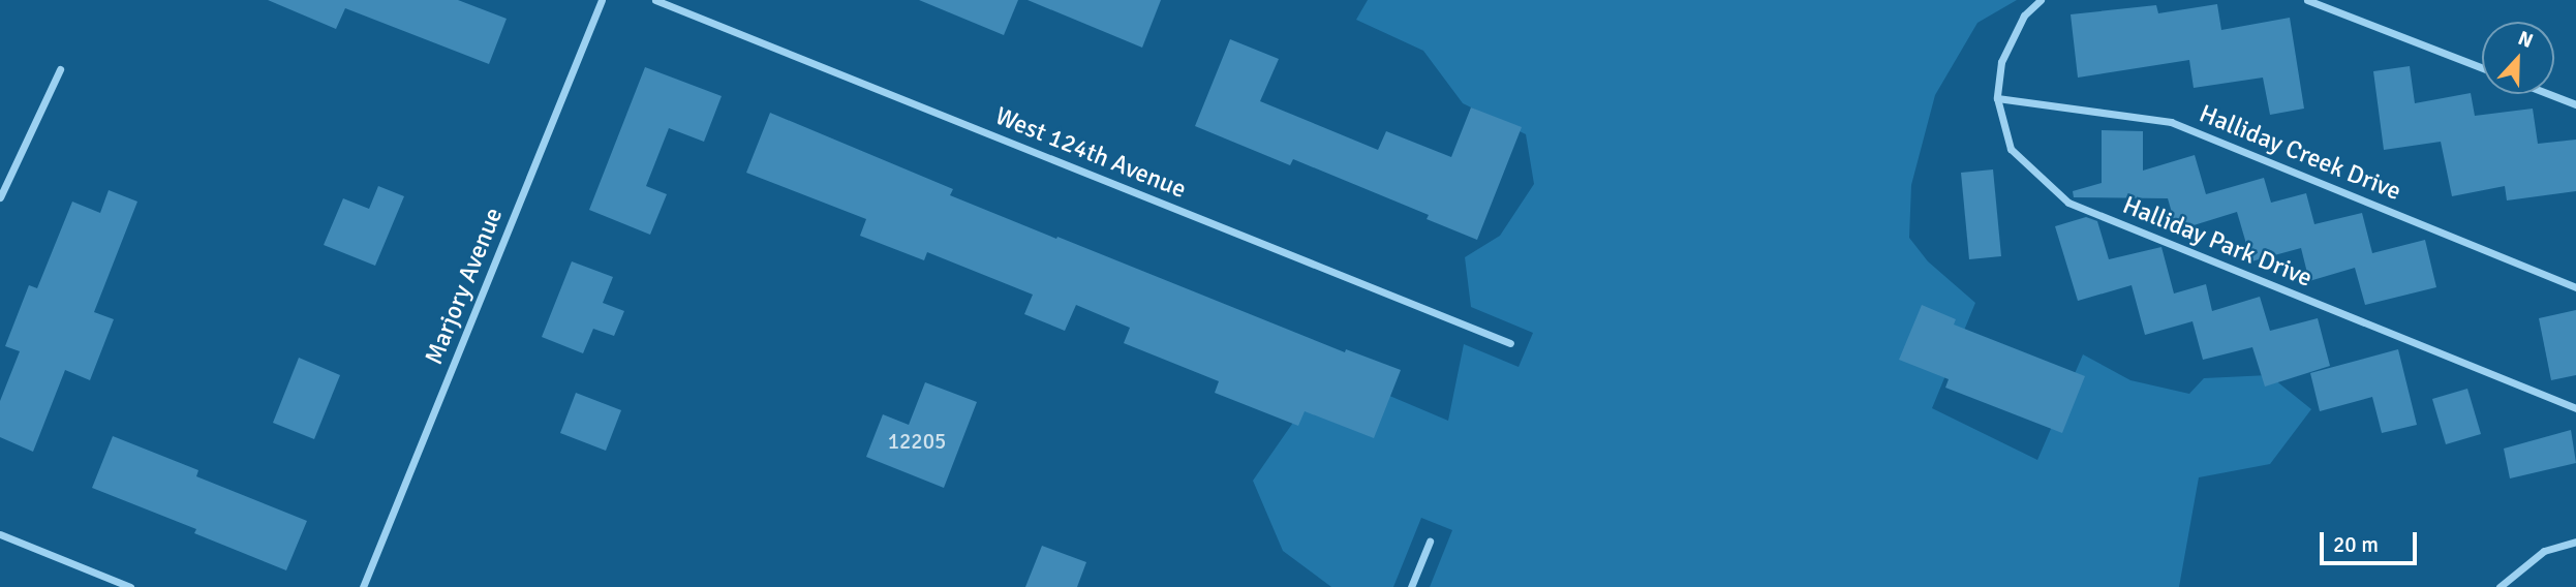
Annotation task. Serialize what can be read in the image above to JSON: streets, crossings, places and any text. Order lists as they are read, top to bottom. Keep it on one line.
{"streets":{"street":["West 124th Avenue","Halliday Creek Drive","Halliday Park Drive","Marjory Avenue"]},"crossings":[["Halliday Creek Drive","Halliday Park Drive"]],"house_numbers":["12205"],"scale_bar":"20 m","north":"top"}
